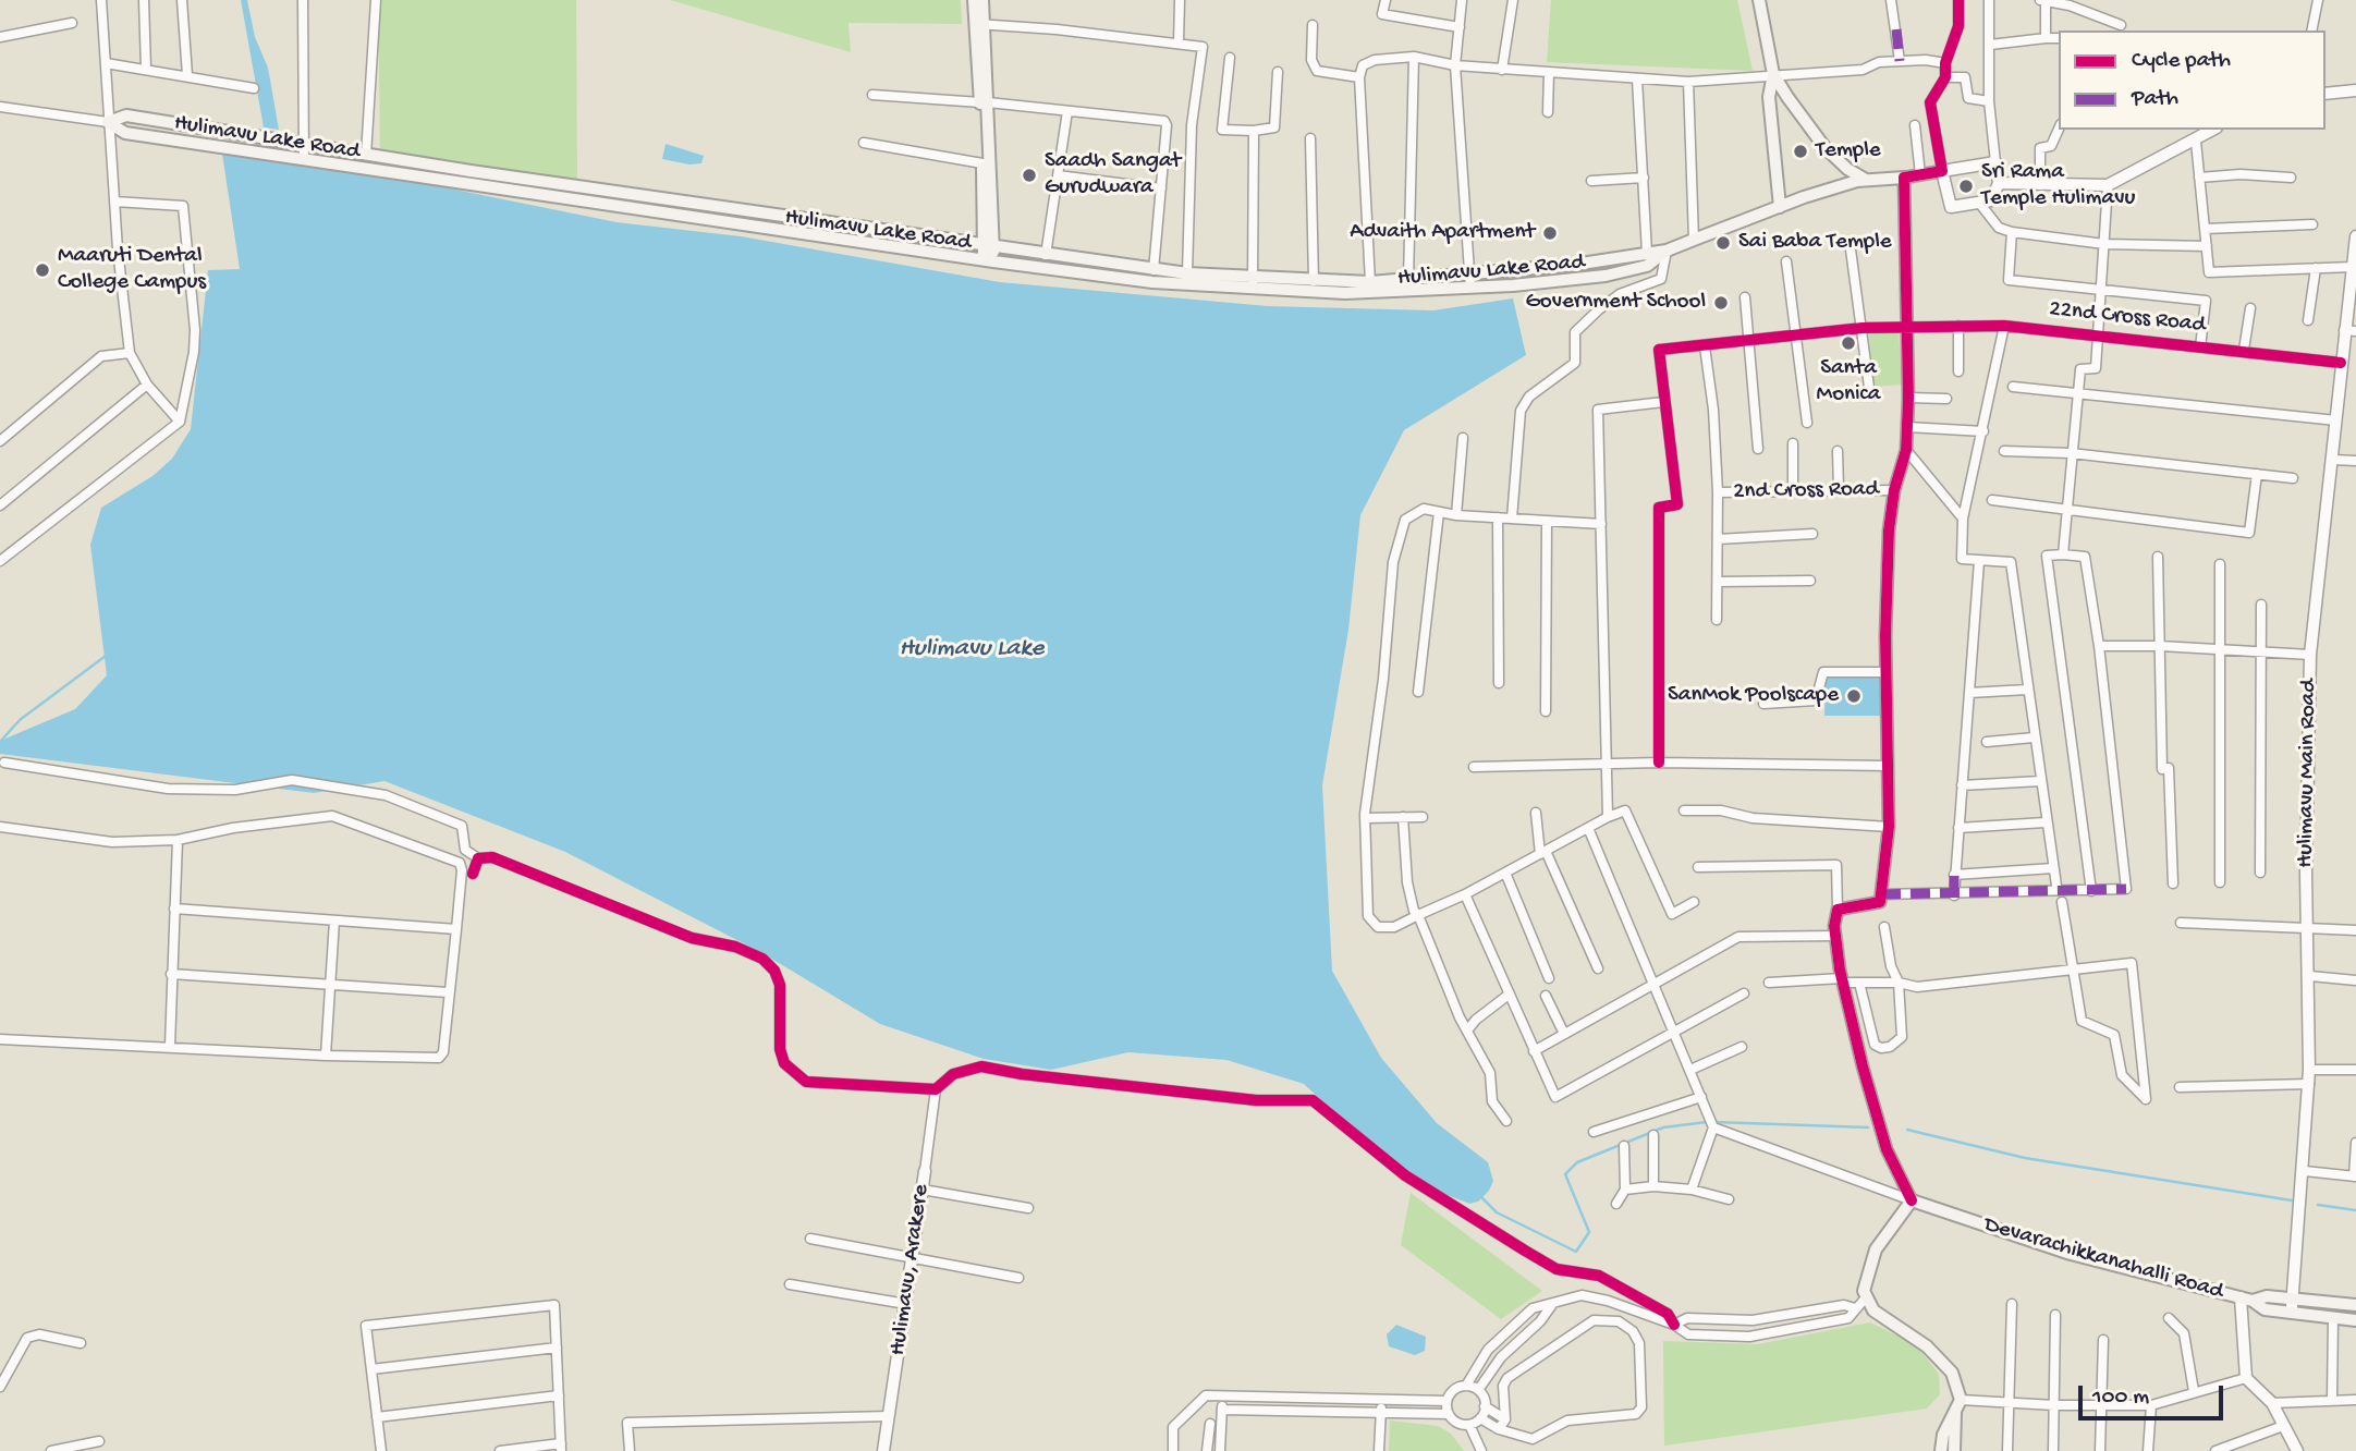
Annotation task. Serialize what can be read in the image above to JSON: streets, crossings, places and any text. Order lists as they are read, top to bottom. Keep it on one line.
{"streets":{"main road":["Hulimavu Lake Road","Devarachikkanahalli Road"],"street":["22nd Cross Road","2nd Cross Road","Hulimavu Main Road","Hulimavu, Arakere"]},"crossings":[["22nd Cross Road","Hulimavu Main Road"],["Hulimavu Main Road","Devarachikkanahalli Road"]],"water":["Hulimavu Lake"],"places":["Temple","Saadh Sangat Gurudwara","Sri Rama Temple Hulimavu","Advaith Apartment","Sai Baba Temple","Maaruti Dental College Campus","Government School","Santa Monica","SanMok Poolscape"],"legend":["Cycle path","Path"],"scale_bar":"100 m"}
